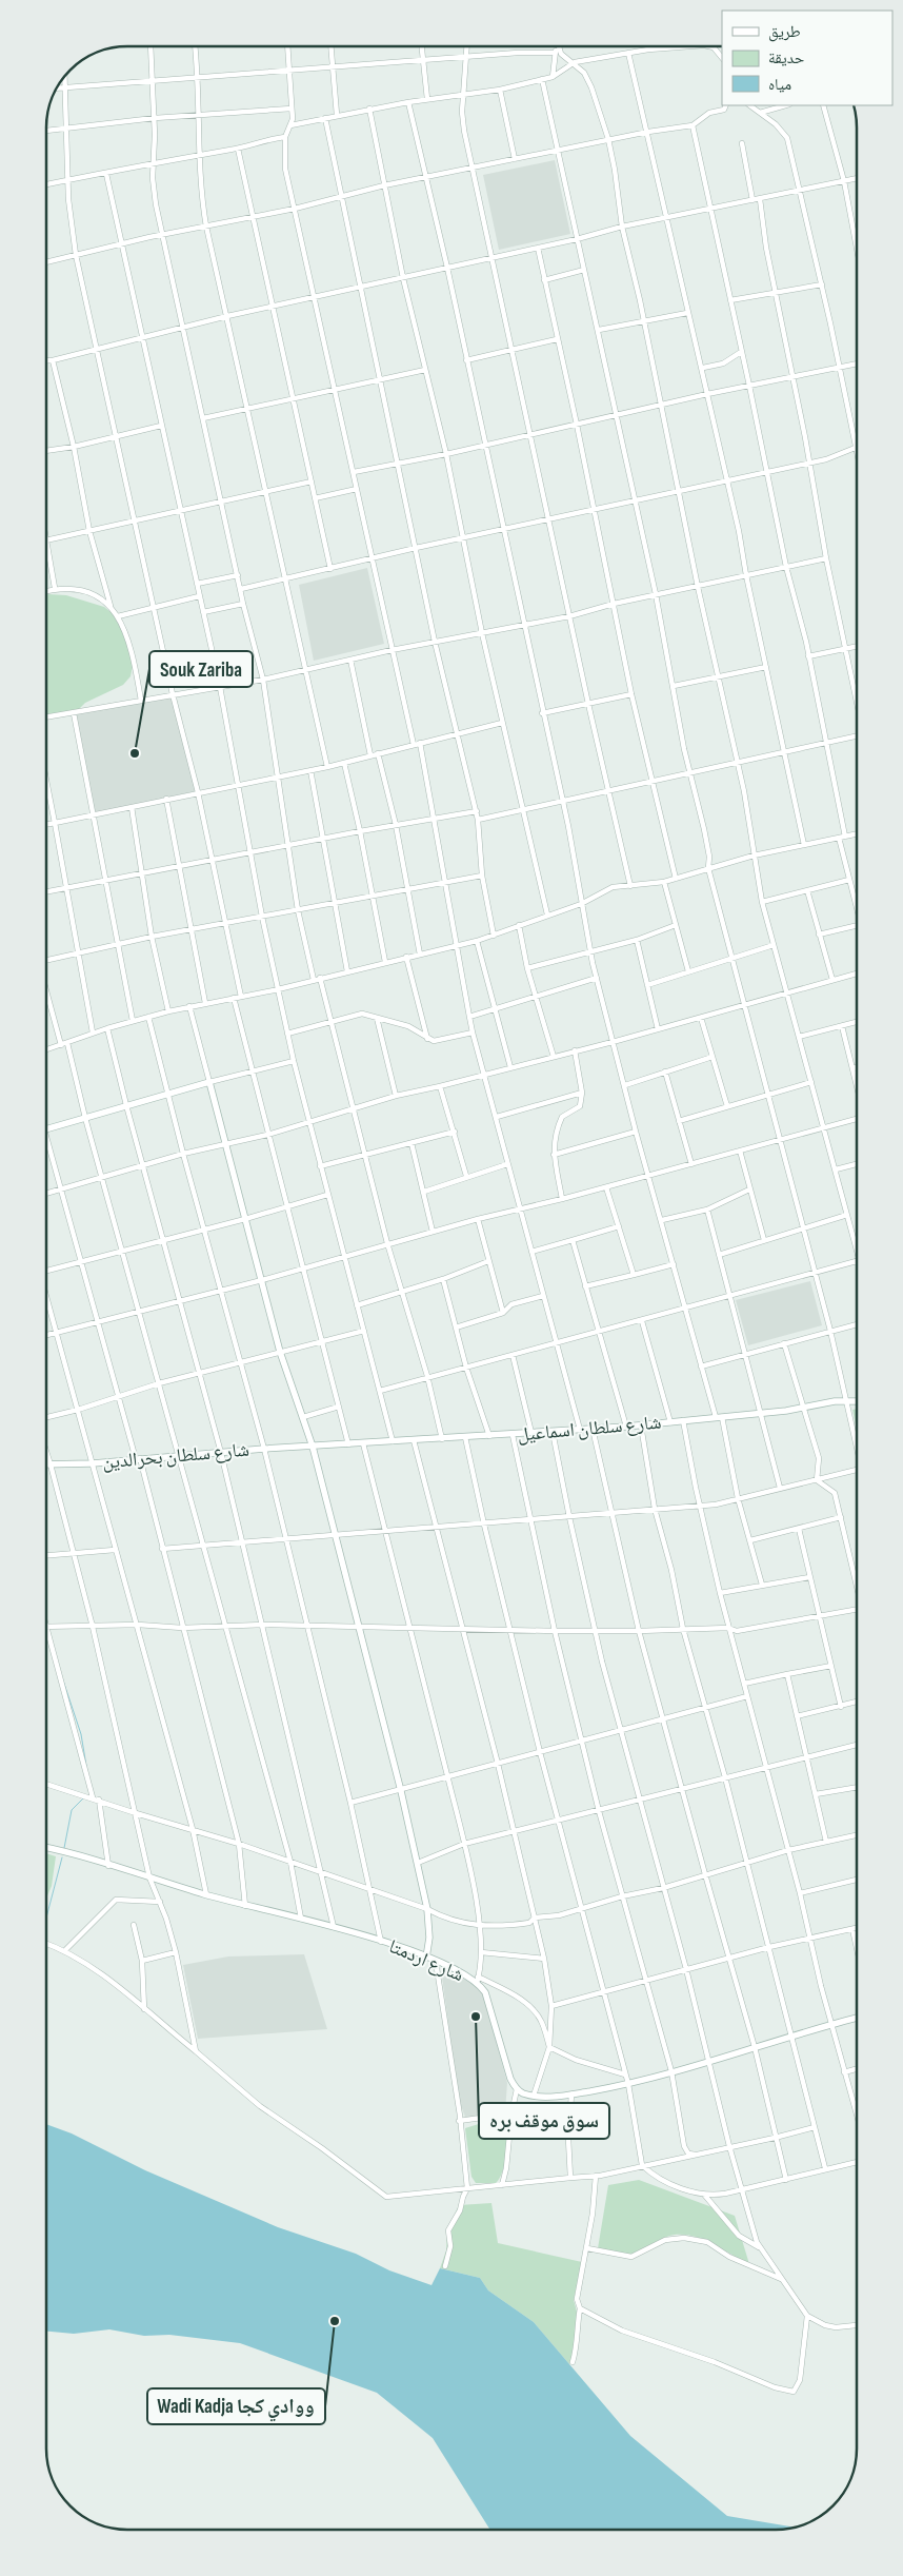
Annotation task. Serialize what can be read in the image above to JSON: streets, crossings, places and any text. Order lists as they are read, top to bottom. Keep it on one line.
{"streets":{"street":["شارع سلطان اسماعيل","شارع سلطان بحرالدين","شارع اردمتا"]},"crossings":[["شارع سلطان اسماعيل","شارع سلطان بحرالدين"]],"places":["Souk Zariba","سوق موقف بره","Wadi Kadja ووادي كجا"],"legend":["طريق","حديقة","مياه"]}
